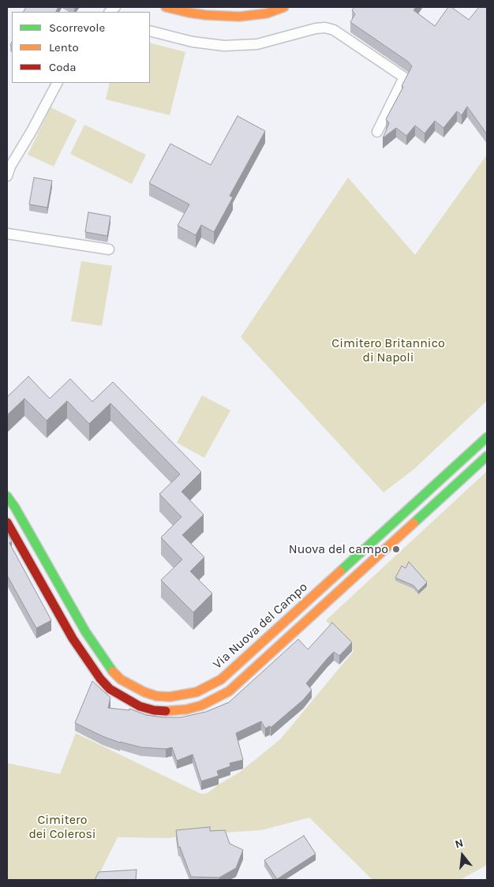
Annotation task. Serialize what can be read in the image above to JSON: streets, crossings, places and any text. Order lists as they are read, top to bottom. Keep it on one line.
{"streets":{"main road":["Via Nuova del Campo"]},"parks":["Cimitero Britannico di Napoli","Cimitero dei Colerosi"],"places":["Nuova del campo"],"legend":["Scorrevole","Lento","Coda"],"north":"top"}
